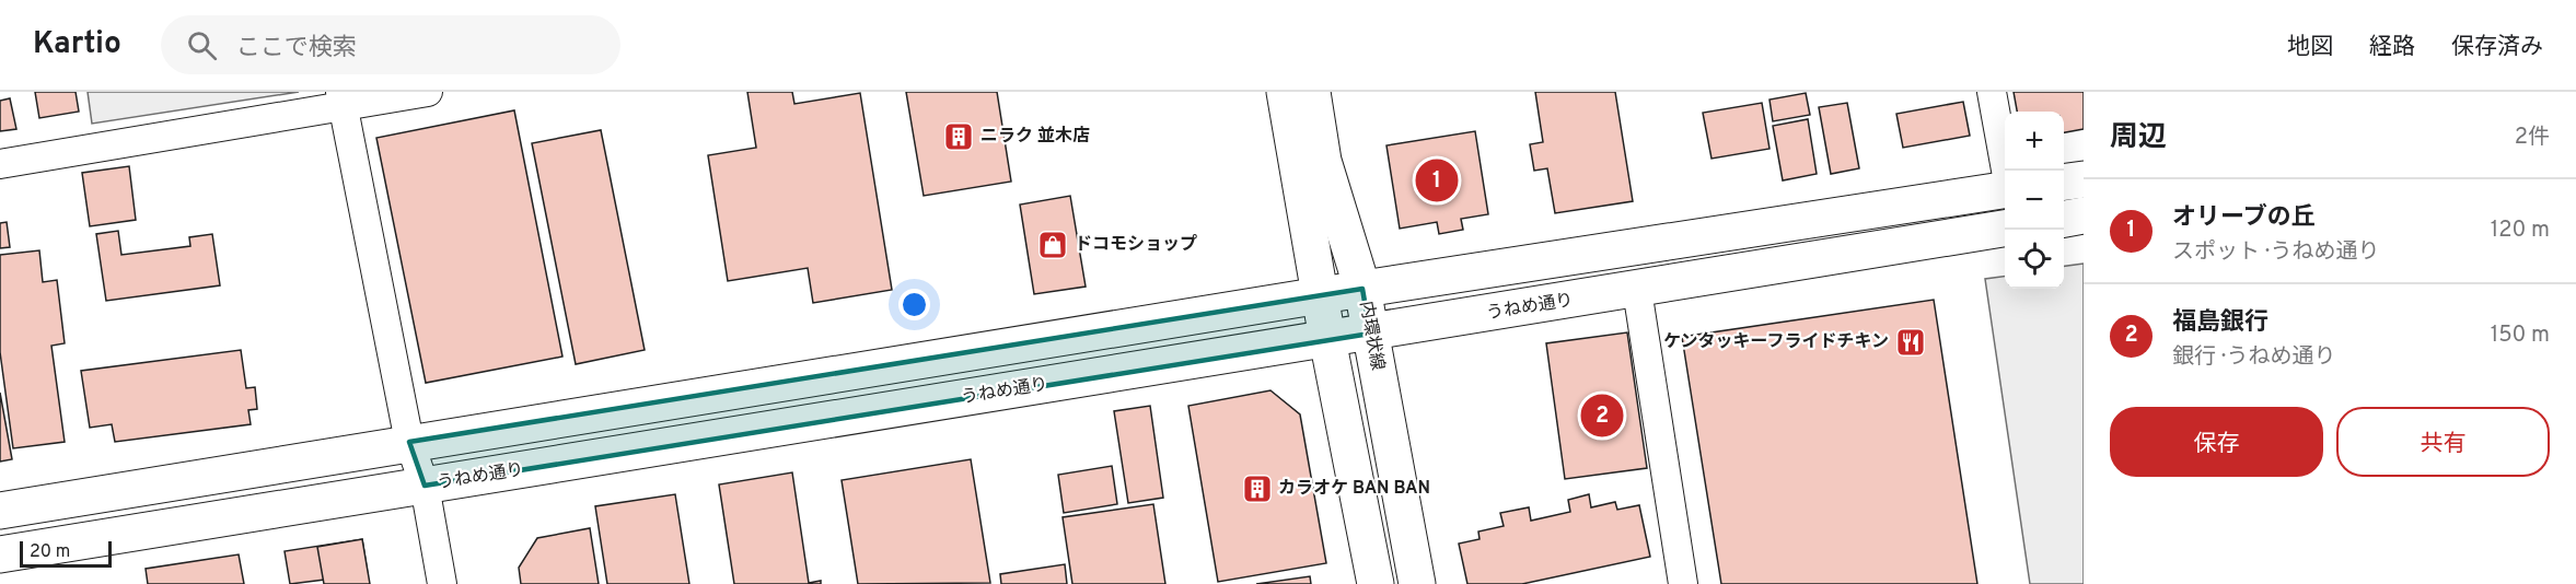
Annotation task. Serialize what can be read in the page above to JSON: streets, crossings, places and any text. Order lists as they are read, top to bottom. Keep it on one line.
{"streets":{"street":["うねめ通り","内環状線"]},"crossings":[["うねめ通り","内環状線"]],"places":{"building":["ニラク 並木店","カラオケ BAN BAN"],"shop":["ドコモショップ"],"restaurant":["ケンタッキーフライドチキン"]},"scale_bar":"20 m","page":{"header":"Kartio","search":"ここで検索","nav":["地図","経路","保存済み"],"heading":["周辺","2件"],"map_buttons":["+","−"],"pins":["1","2"],"list":[{"mark":"1","name":"オリーブの丘","note":"スポット · うねめ通り","value":"120 m"},{"mark":"2","name":"福島銀行","note":"銀行 · うねめ通り","value":"150 m"}],"buttons":["保存","共有"],"scale":"20 m"}}
